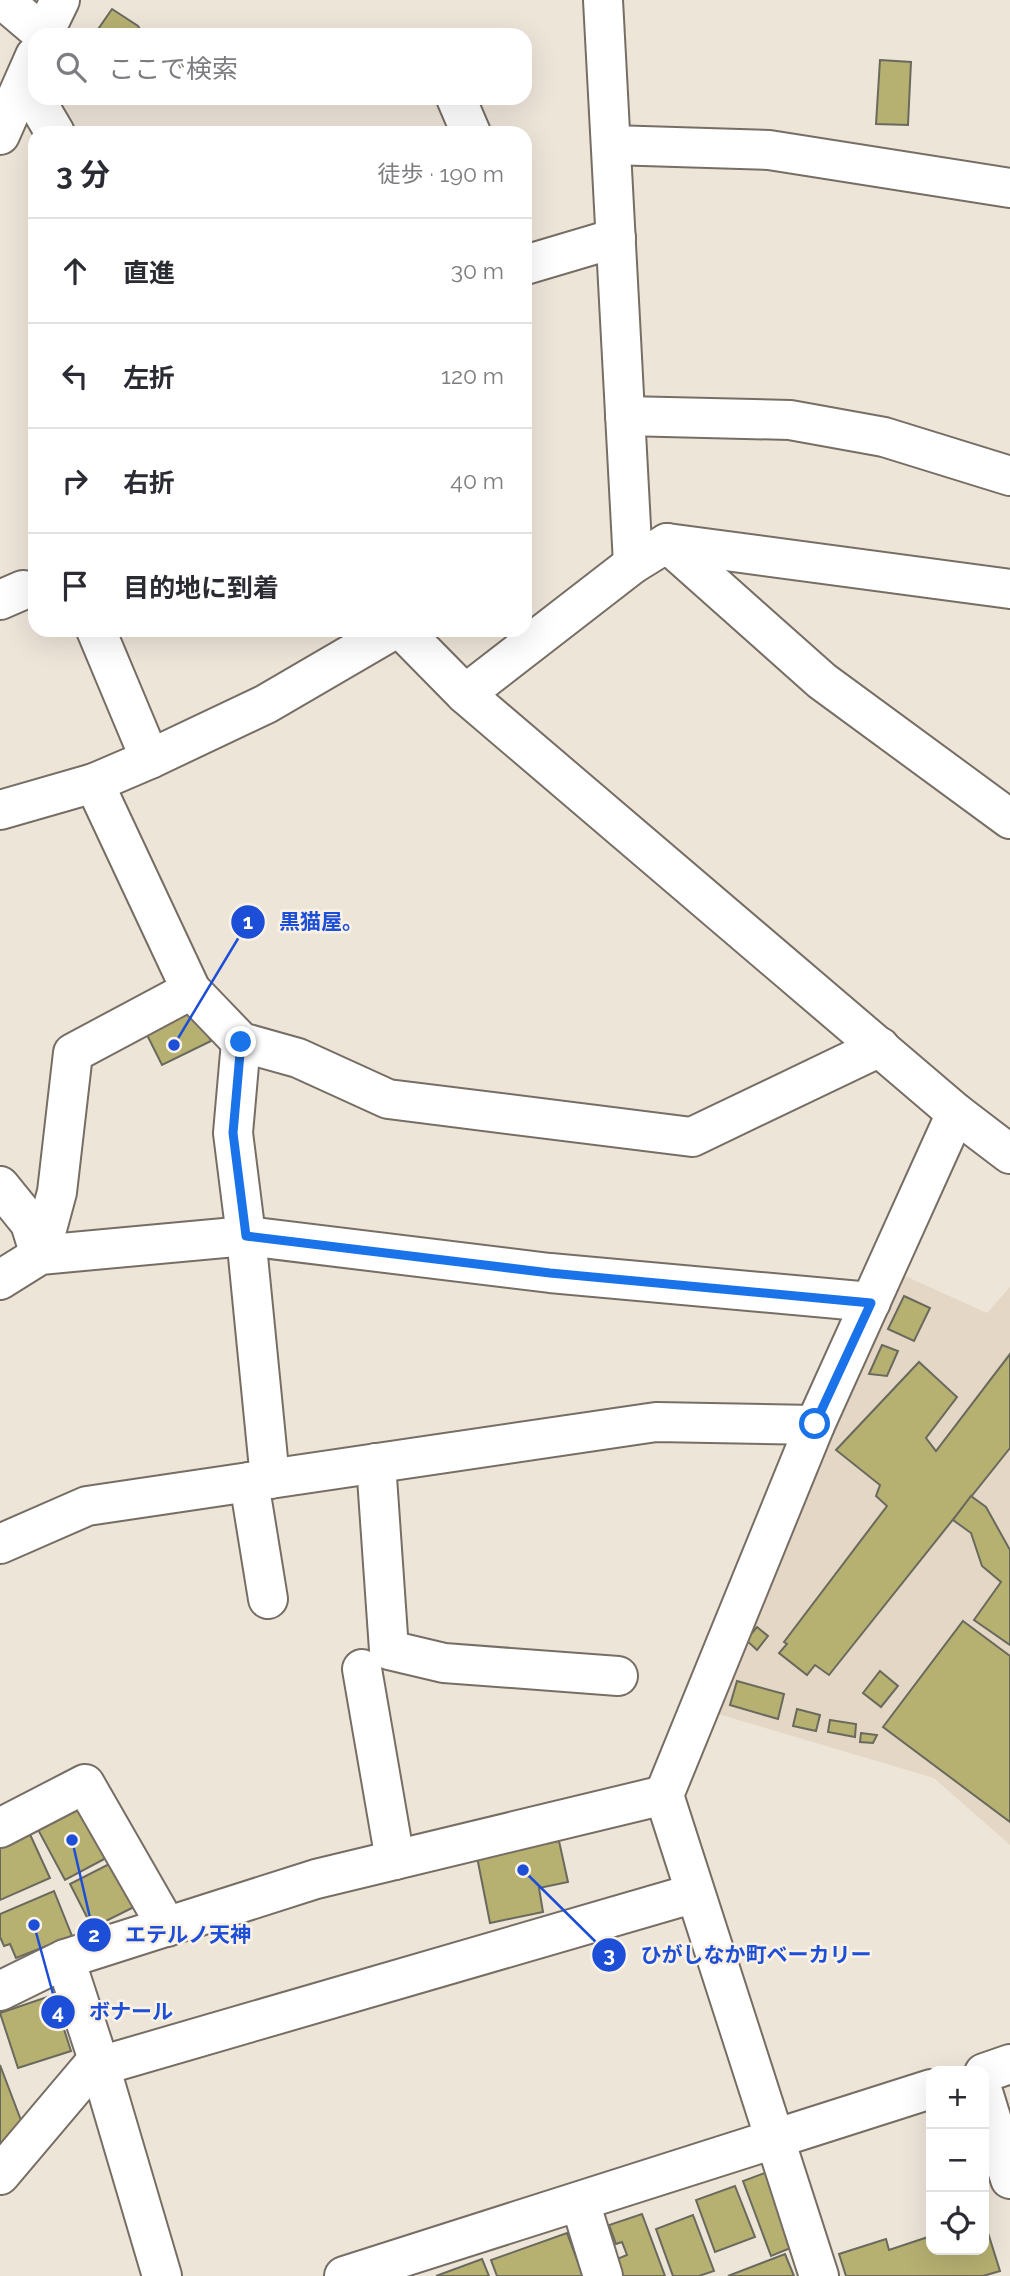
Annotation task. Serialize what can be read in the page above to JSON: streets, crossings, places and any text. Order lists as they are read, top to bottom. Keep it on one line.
{"places":["黒猫屋。","エテルノ天神","ひがしなか町ベーカリー","ボナール"],"page":{"search":"ここで検索","heading":["3 分","徒歩 · 190 m"],"list":[["直進","30 m"],["左折","120 m"],["右折","40 m"],"目的地に到着"],"map_buttons":["+","−"]}}
